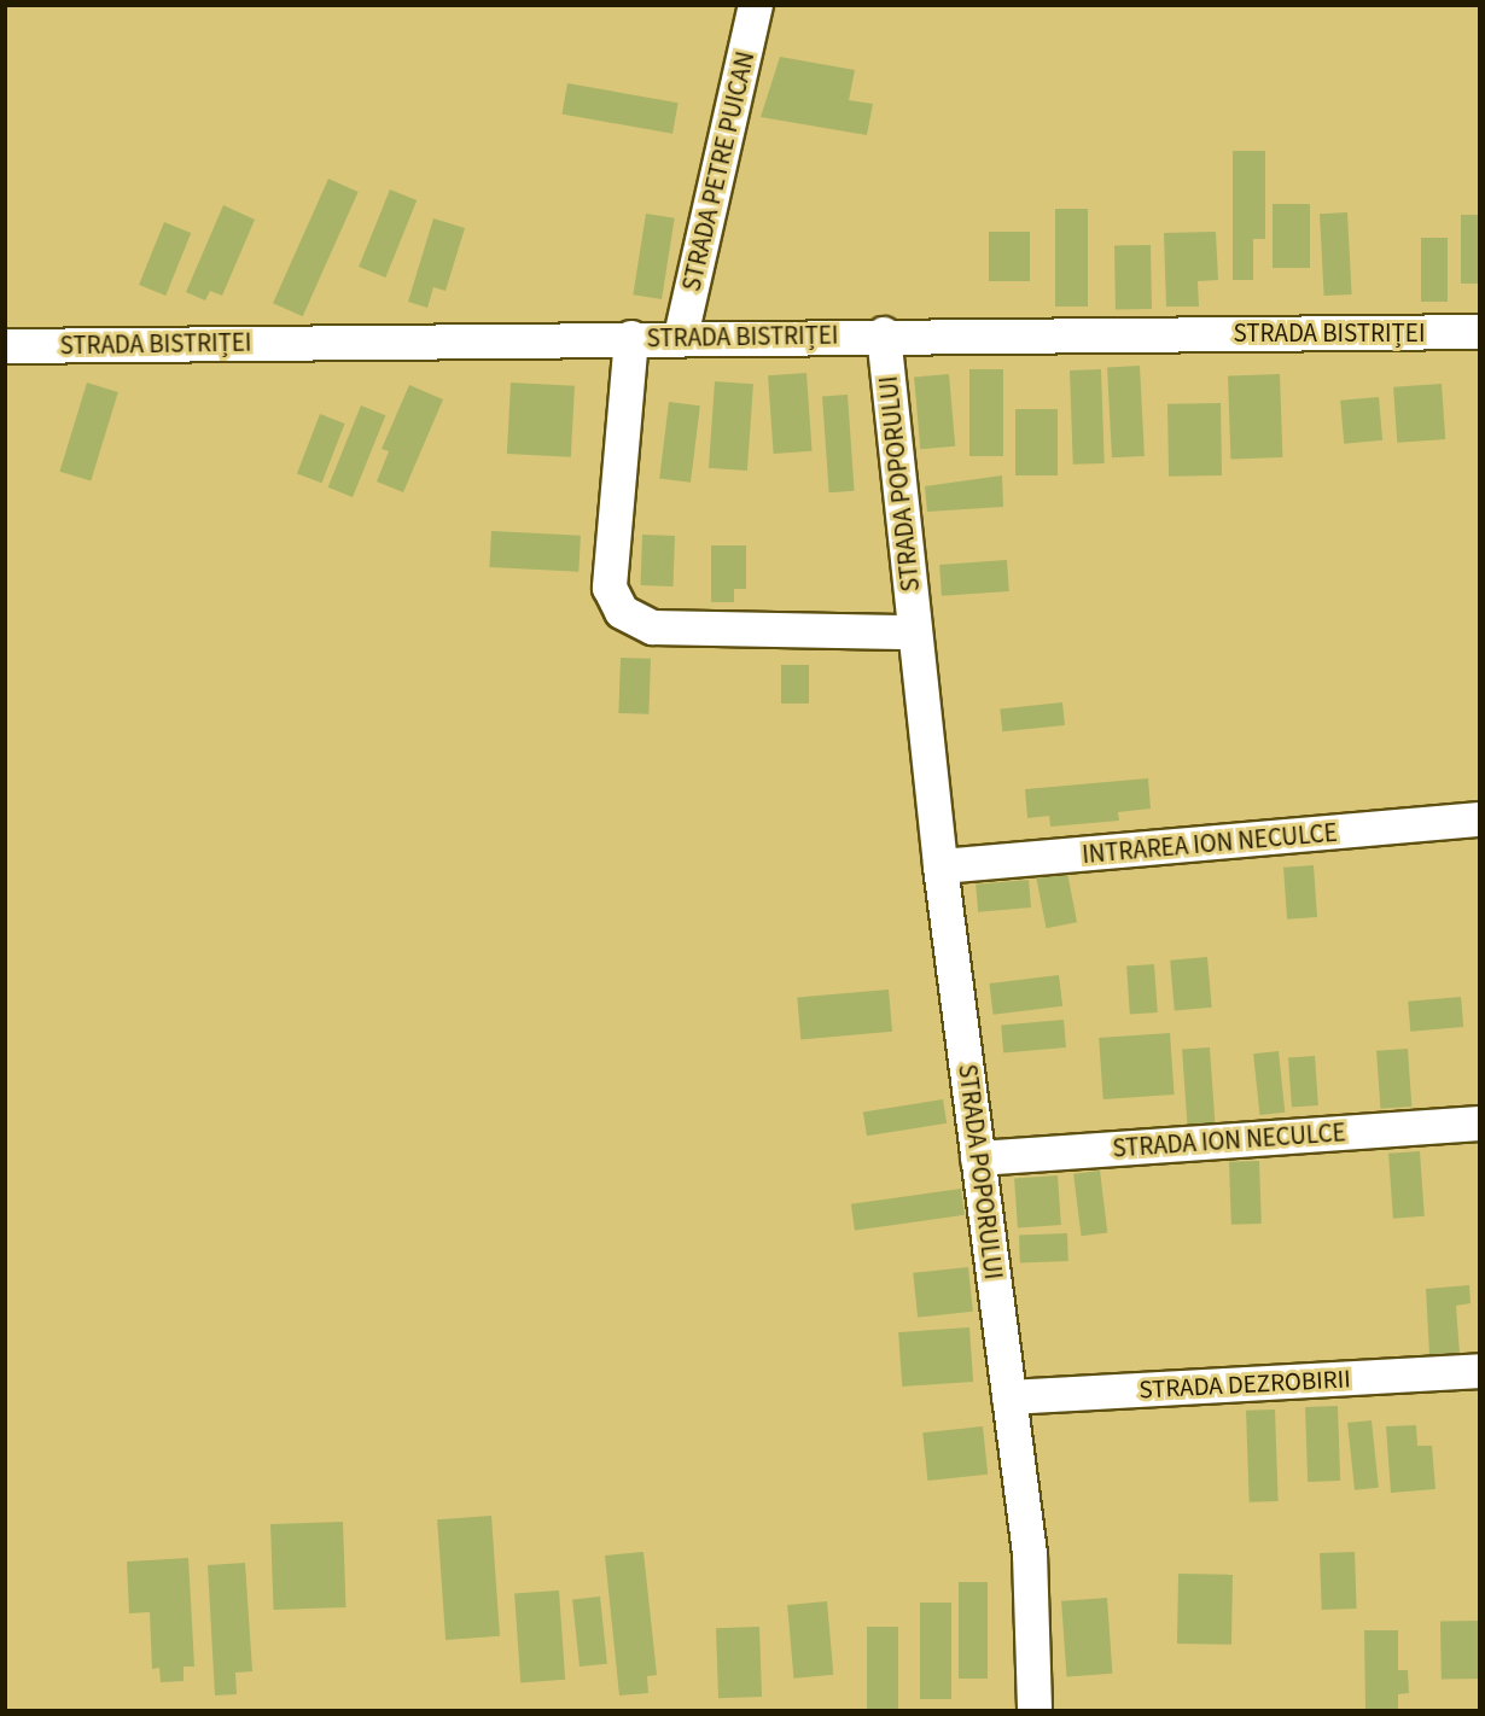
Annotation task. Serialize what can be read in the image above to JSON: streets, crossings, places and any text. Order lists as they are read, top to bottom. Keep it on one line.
{"streets":{"street":["STRADA PETRE PUICAN","STRADA BISTRIȚEI","STRADA POPORULUI","INTRAREA ION NECULCE","STRADA ION NECULCE","STRADA DEZROBIRII"]},"crossings":[["STRADA PETRE PUICAN","STRADA BISTRIȚEI"],["STRADA BISTRIȚEI","STRADA POPORULUI"],["STRADA POPORULUI","INTRAREA ION NECULCE"],["STRADA POPORULUI","STRADA ION NECULCE"],["STRADA POPORULUI","STRADA DEZROBIRII"]]}
